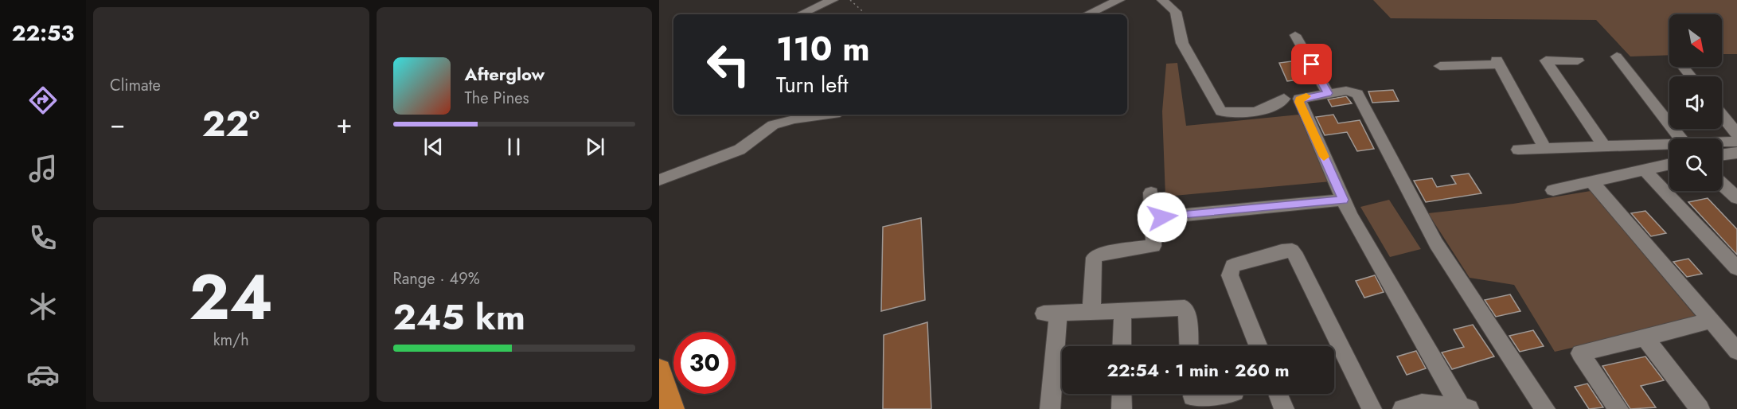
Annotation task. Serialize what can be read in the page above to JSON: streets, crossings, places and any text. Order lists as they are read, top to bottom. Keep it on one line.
{"north":"bottom right","page":{"tabs":"22:53","tile":["Climate",["24","km/h"],["Range · 49%","245 km"]],"turn":["110 m","Turn left"],"song":["Afterglow","The Pines"],"heat":["−","22°","+"],"limit":"30","trip":"22:54 · 1 min · 260 m"}}
